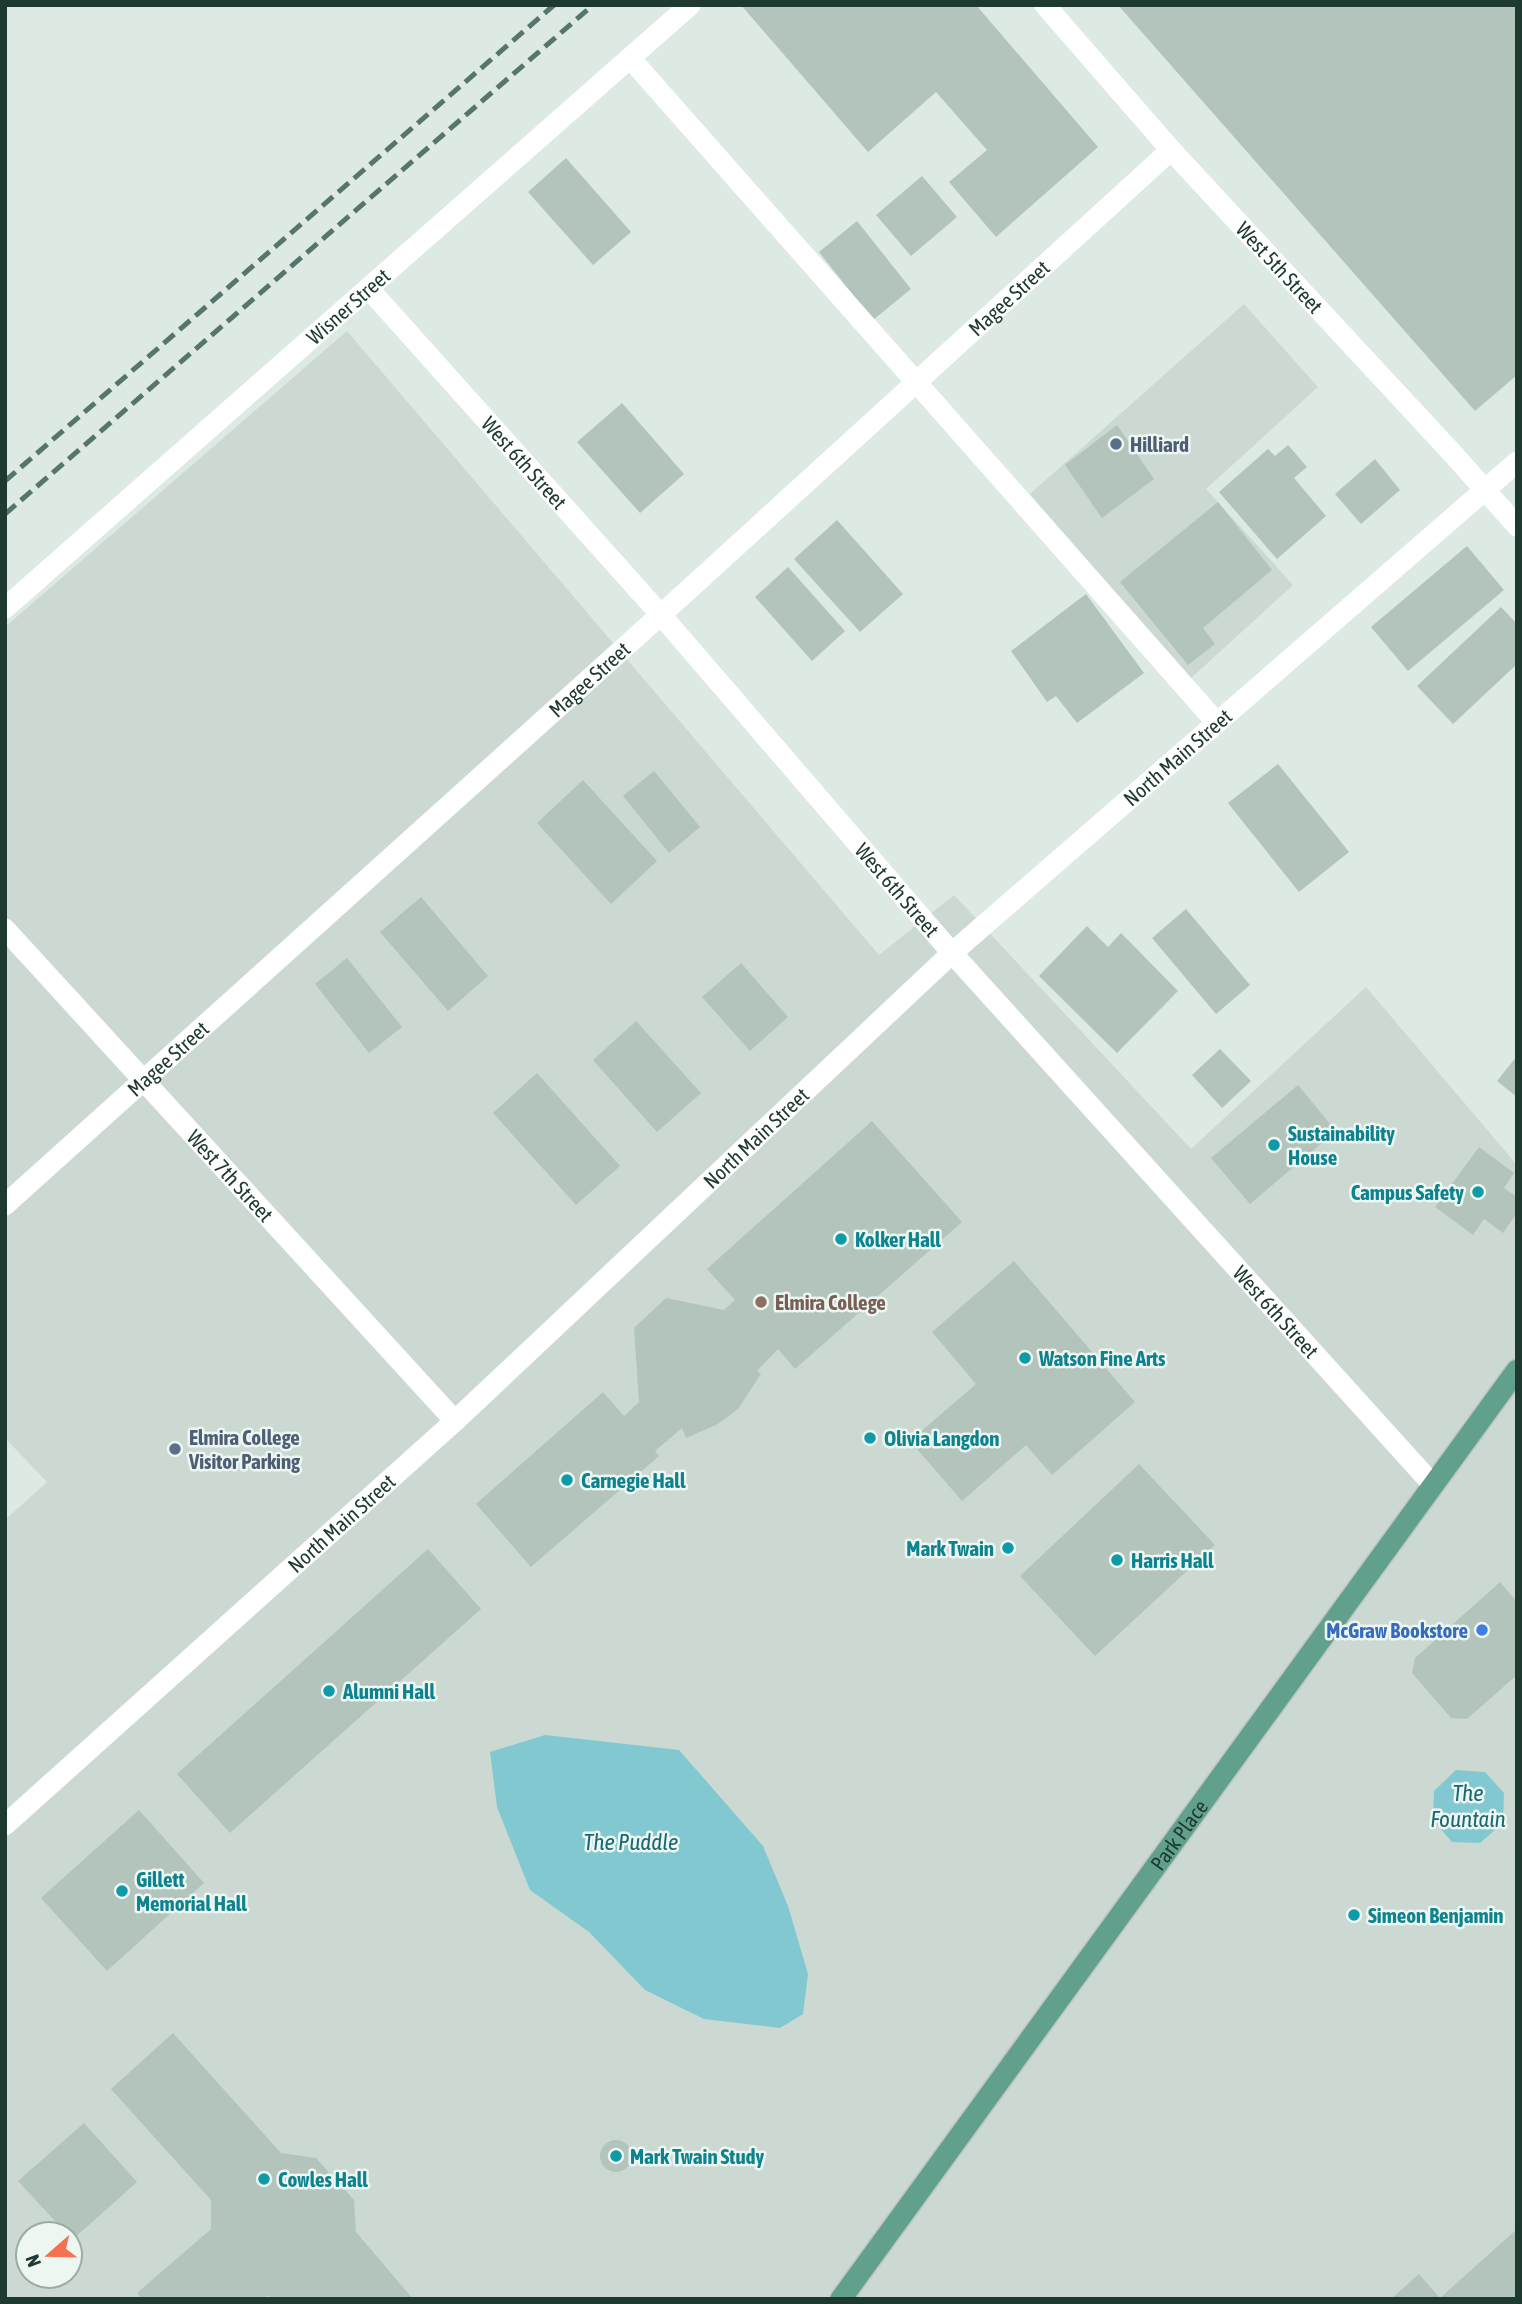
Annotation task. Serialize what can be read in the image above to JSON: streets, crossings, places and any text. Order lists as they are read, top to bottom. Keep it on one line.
{"streets":{"main road":["Park Place"],"street":["West 5th Street","Magee Street","Wisner Street","West 6th Street","North Main Street","West 7th Street"]},"crossings":[["West 5th Street","Magee Street"],["West 5th Street","North Main Street"],["Magee Street","West 6th Street"],["Magee Street","West 7th Street"],["Wisner Street","West 6th Street"],["West 6th Street","North Main Street"],["West 6th Street","Park Place"],["North Main Street","West 7th Street"]],"water":["The Fountain","The Puddle"],"places":["Hilliard","Sustainability House","Campus Safety","Kolker Hall","Elmira College","Watson Fine Arts","Olivia Langdon","Elmira College Visitor Parking","Carnegie Hall","Mark Twain","Harris Hall","McGraw Bookstore","Alumni Hall","Gillett Memorial Hall","Simeon Benjamin","Mark Twain Study","Cowles Hall"],"north":"left"}
